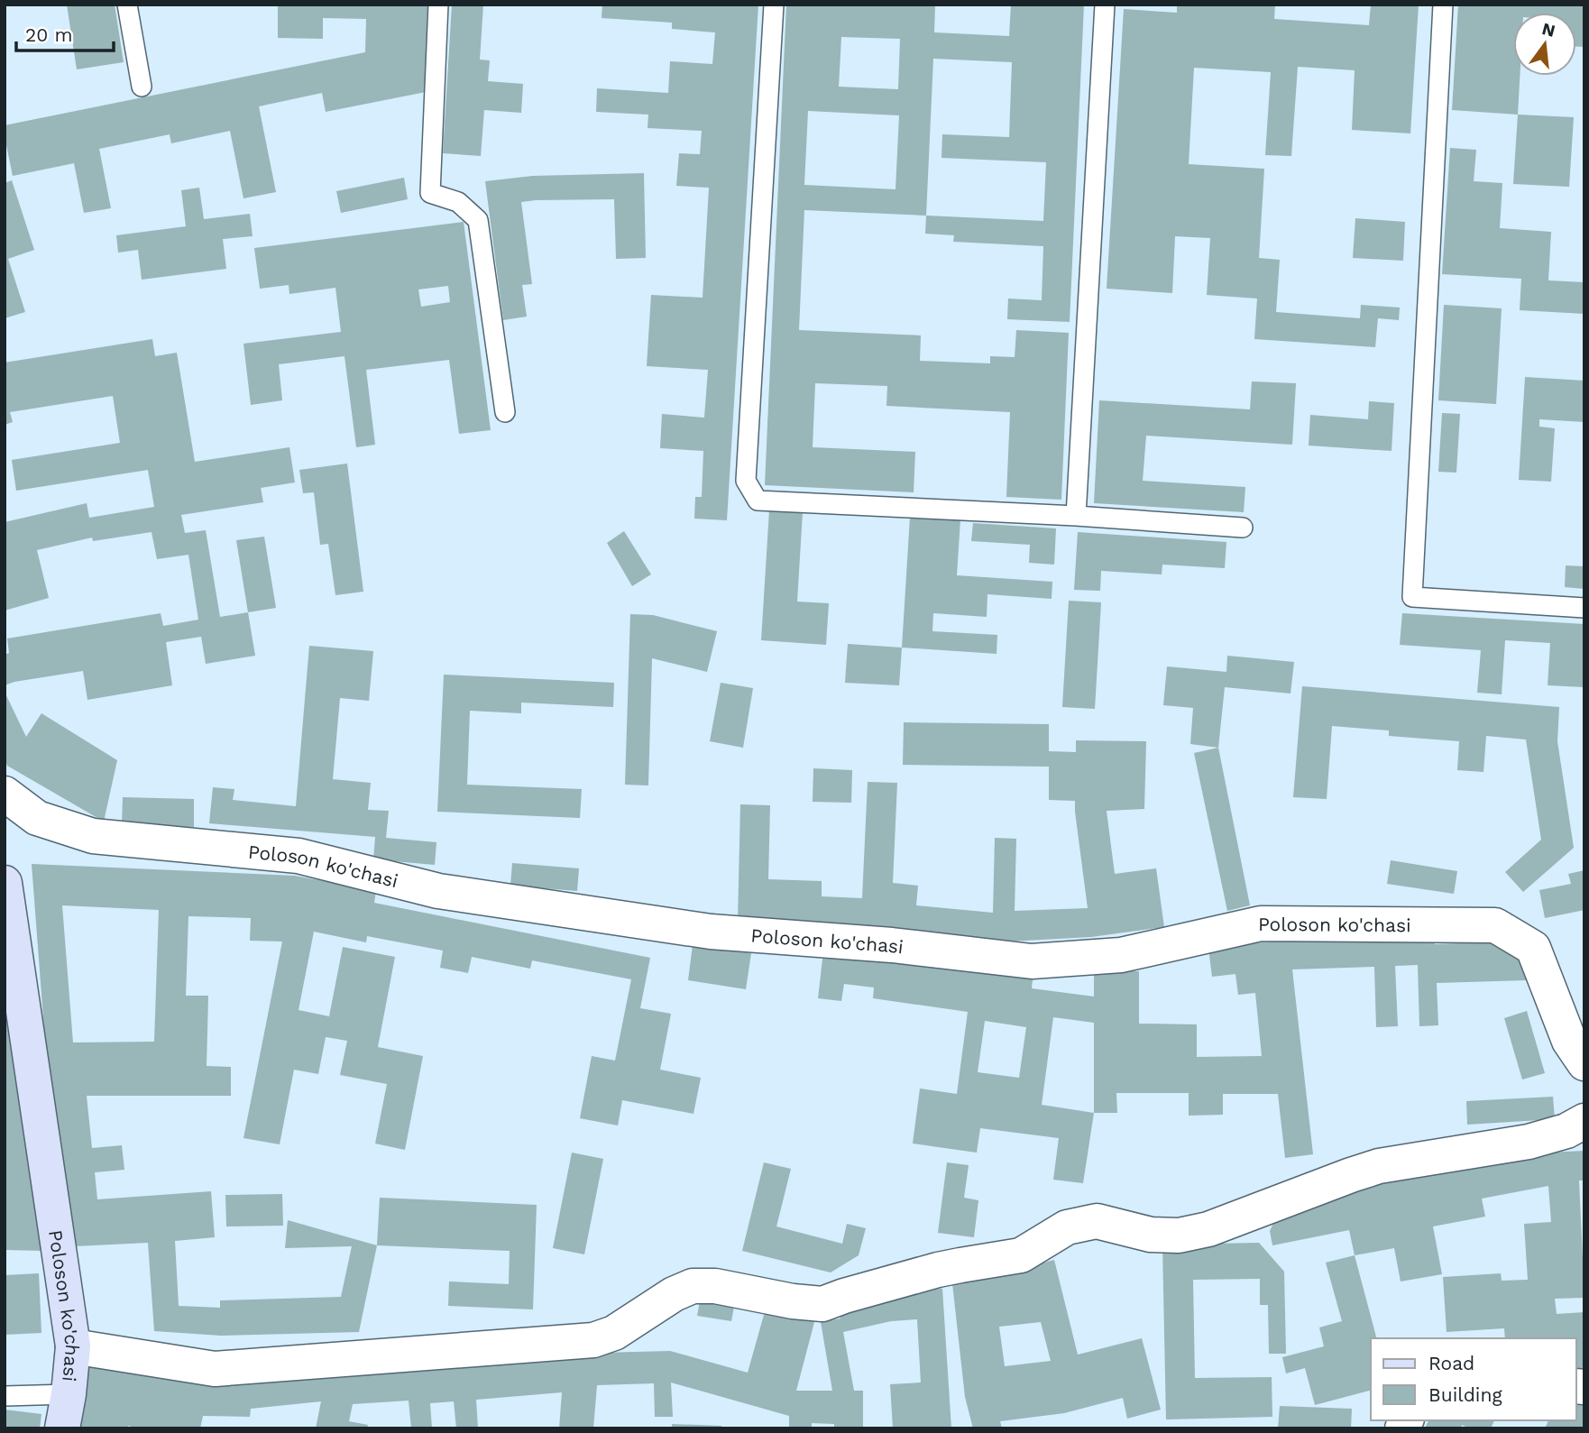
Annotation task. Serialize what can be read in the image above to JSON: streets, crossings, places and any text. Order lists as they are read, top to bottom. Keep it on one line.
{"streets":{"street":["Poloson ko'chasi"]},"legend":["Road","Building"],"scale_bar":"20 m","north":"top"}
